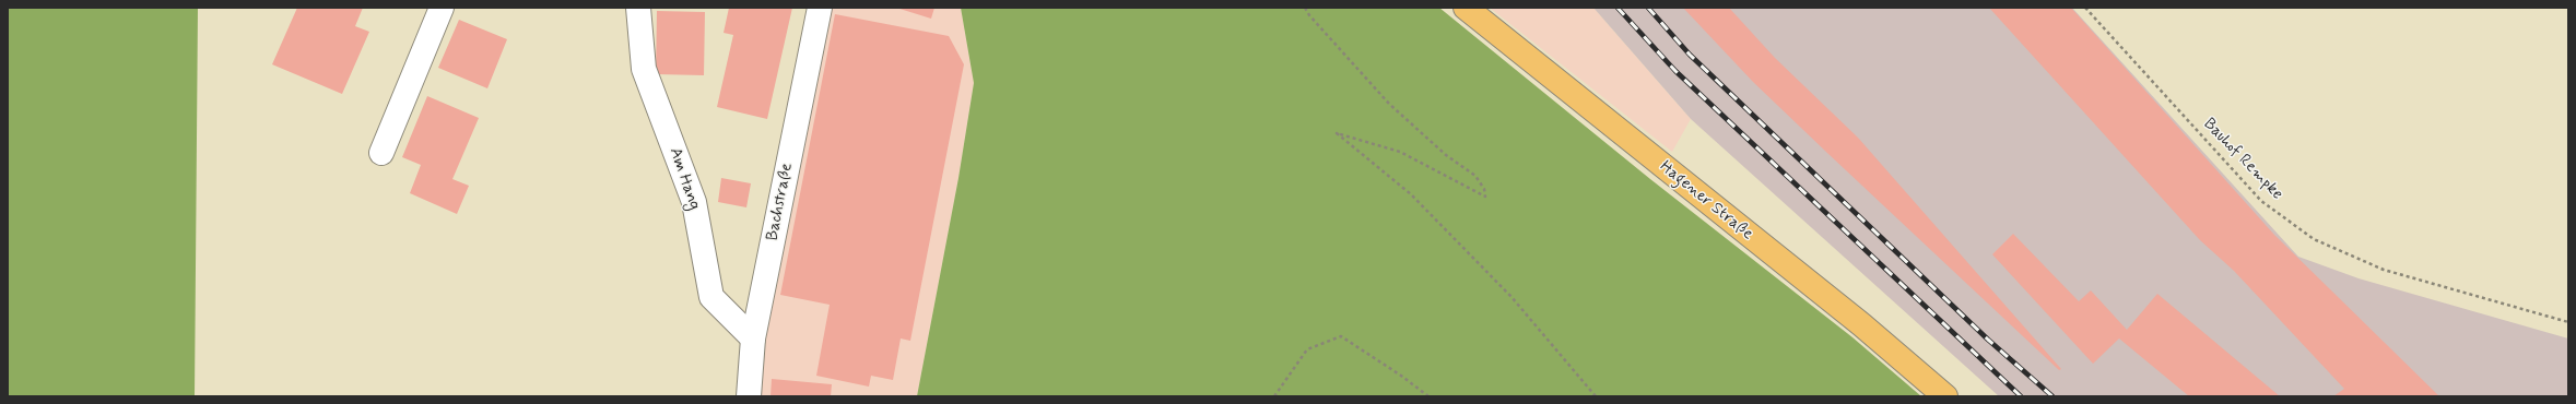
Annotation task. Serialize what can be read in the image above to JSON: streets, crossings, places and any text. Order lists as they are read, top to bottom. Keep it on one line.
{"streets":{"main road":["Hagener Straße"],"street":["Am Hang","Bachstraße"],"path":["Bauhof Rempke"]},"crossings":[["Am Hang","Bachstraße"]]}
